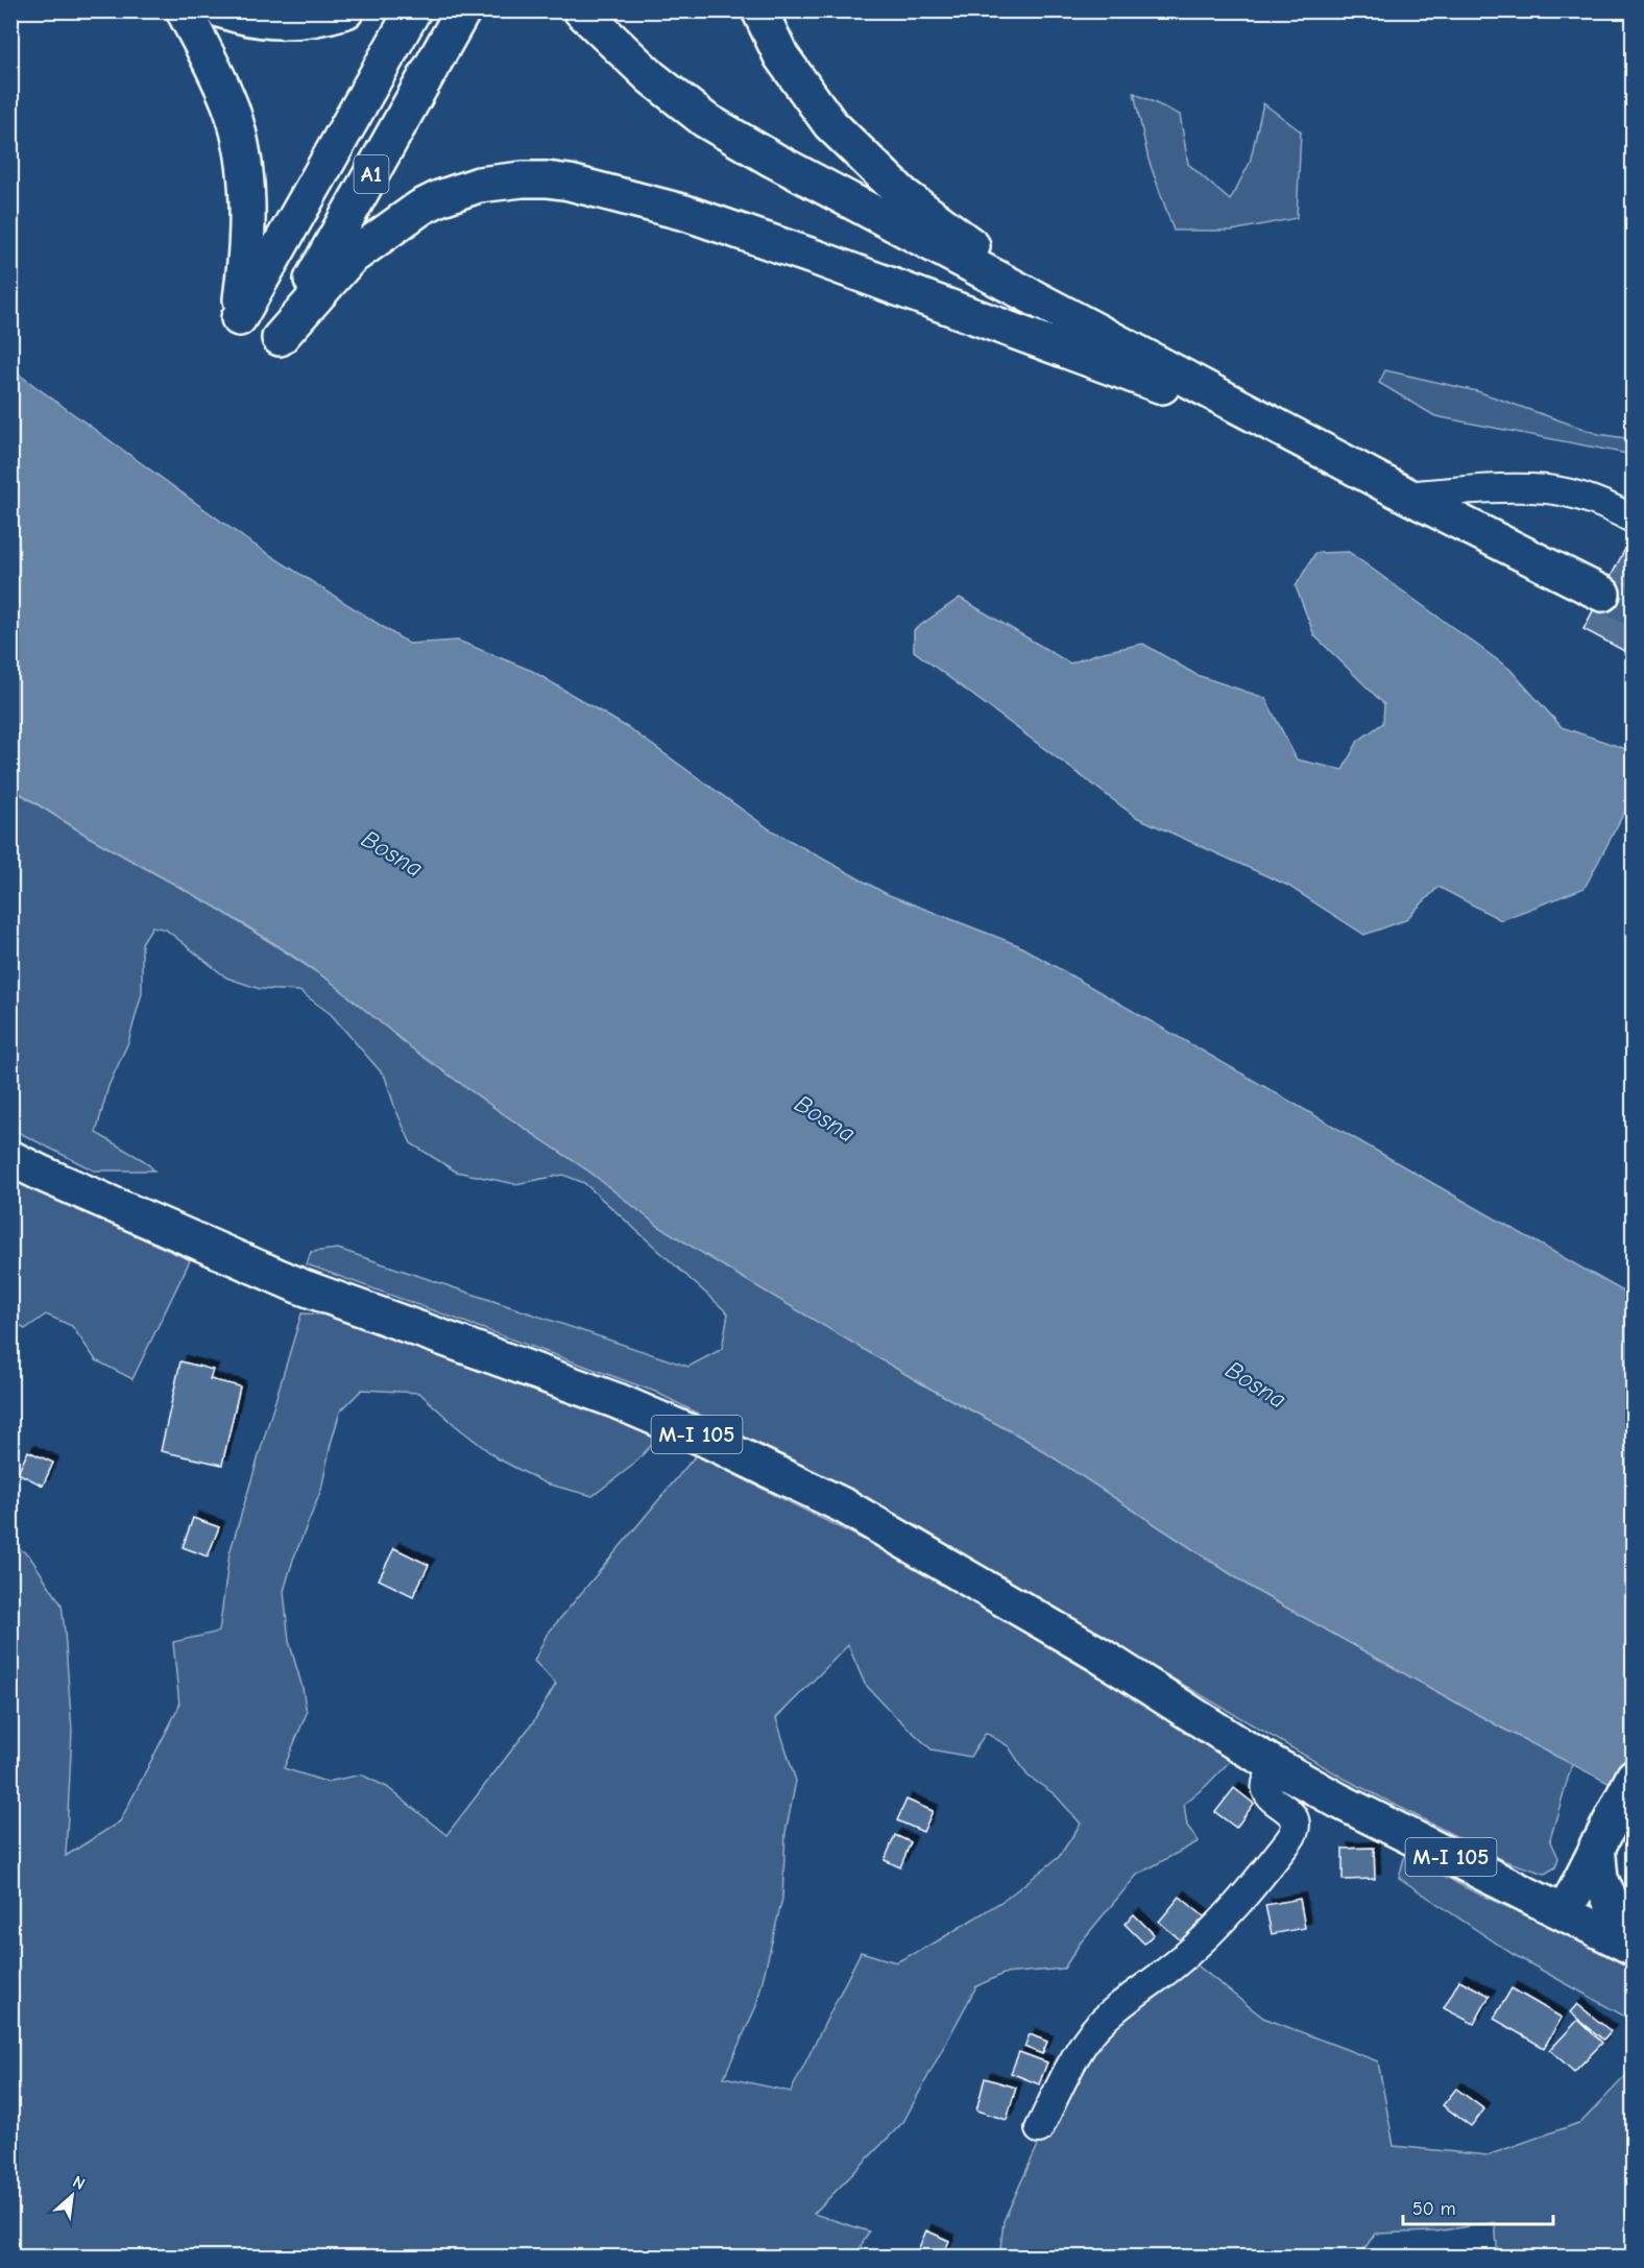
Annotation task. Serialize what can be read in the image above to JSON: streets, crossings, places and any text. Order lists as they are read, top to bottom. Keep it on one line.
{"streets":{"main road":["A1","M-I 105"]},"water":["Bosna"],"scale_bar":"50 m","north":"top right"}
